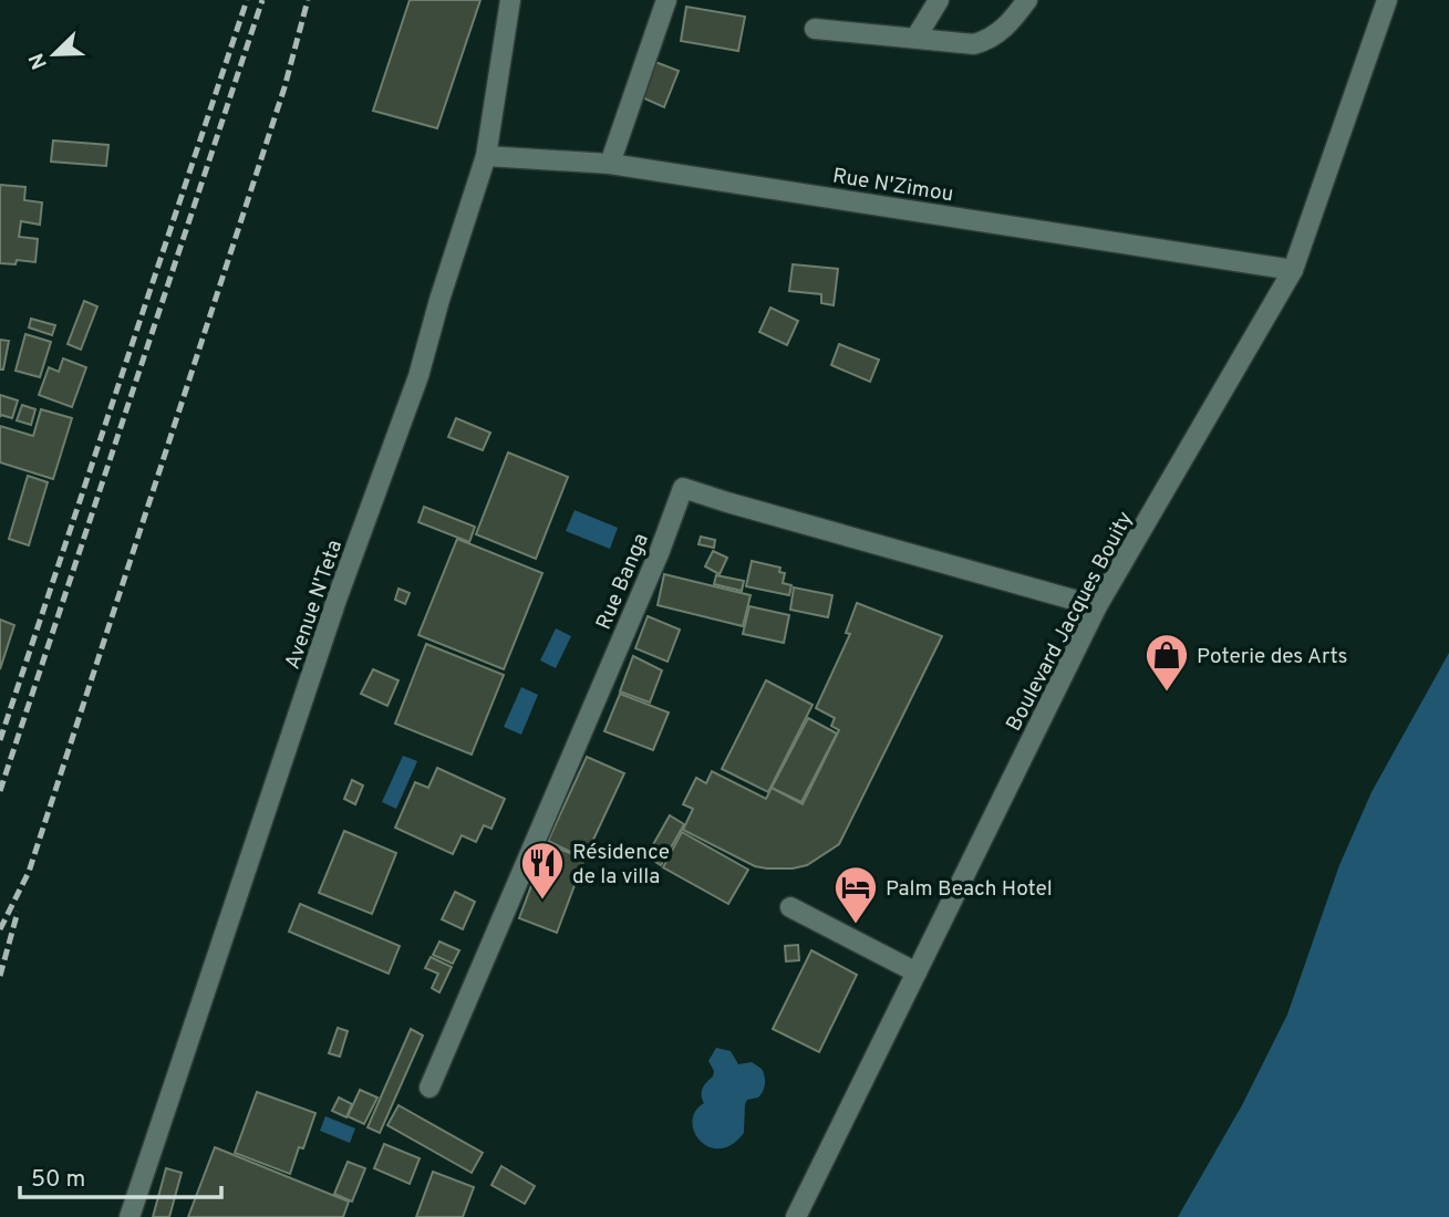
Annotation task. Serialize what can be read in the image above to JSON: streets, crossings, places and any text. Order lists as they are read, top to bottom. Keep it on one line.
{"streets":{"street":["Rue N'Zimou","Rue Banga","Avenue N'Teta","Boulevard Jacques Bouity"]},"crossings":[["Rue N'Zimou","Avenue N'Teta"],["Rue N'Zimou","Boulevard Jacques Bouity"],["Rue Banga","Boulevard Jacques Bouity"]],"places":{"shop":["Poterie des Arts"],"restaurant":["Résidence de la villa"],"hotel":["Palm Beach Hotel"]},"scale_bar":"50 m","north":"bottom left"}
